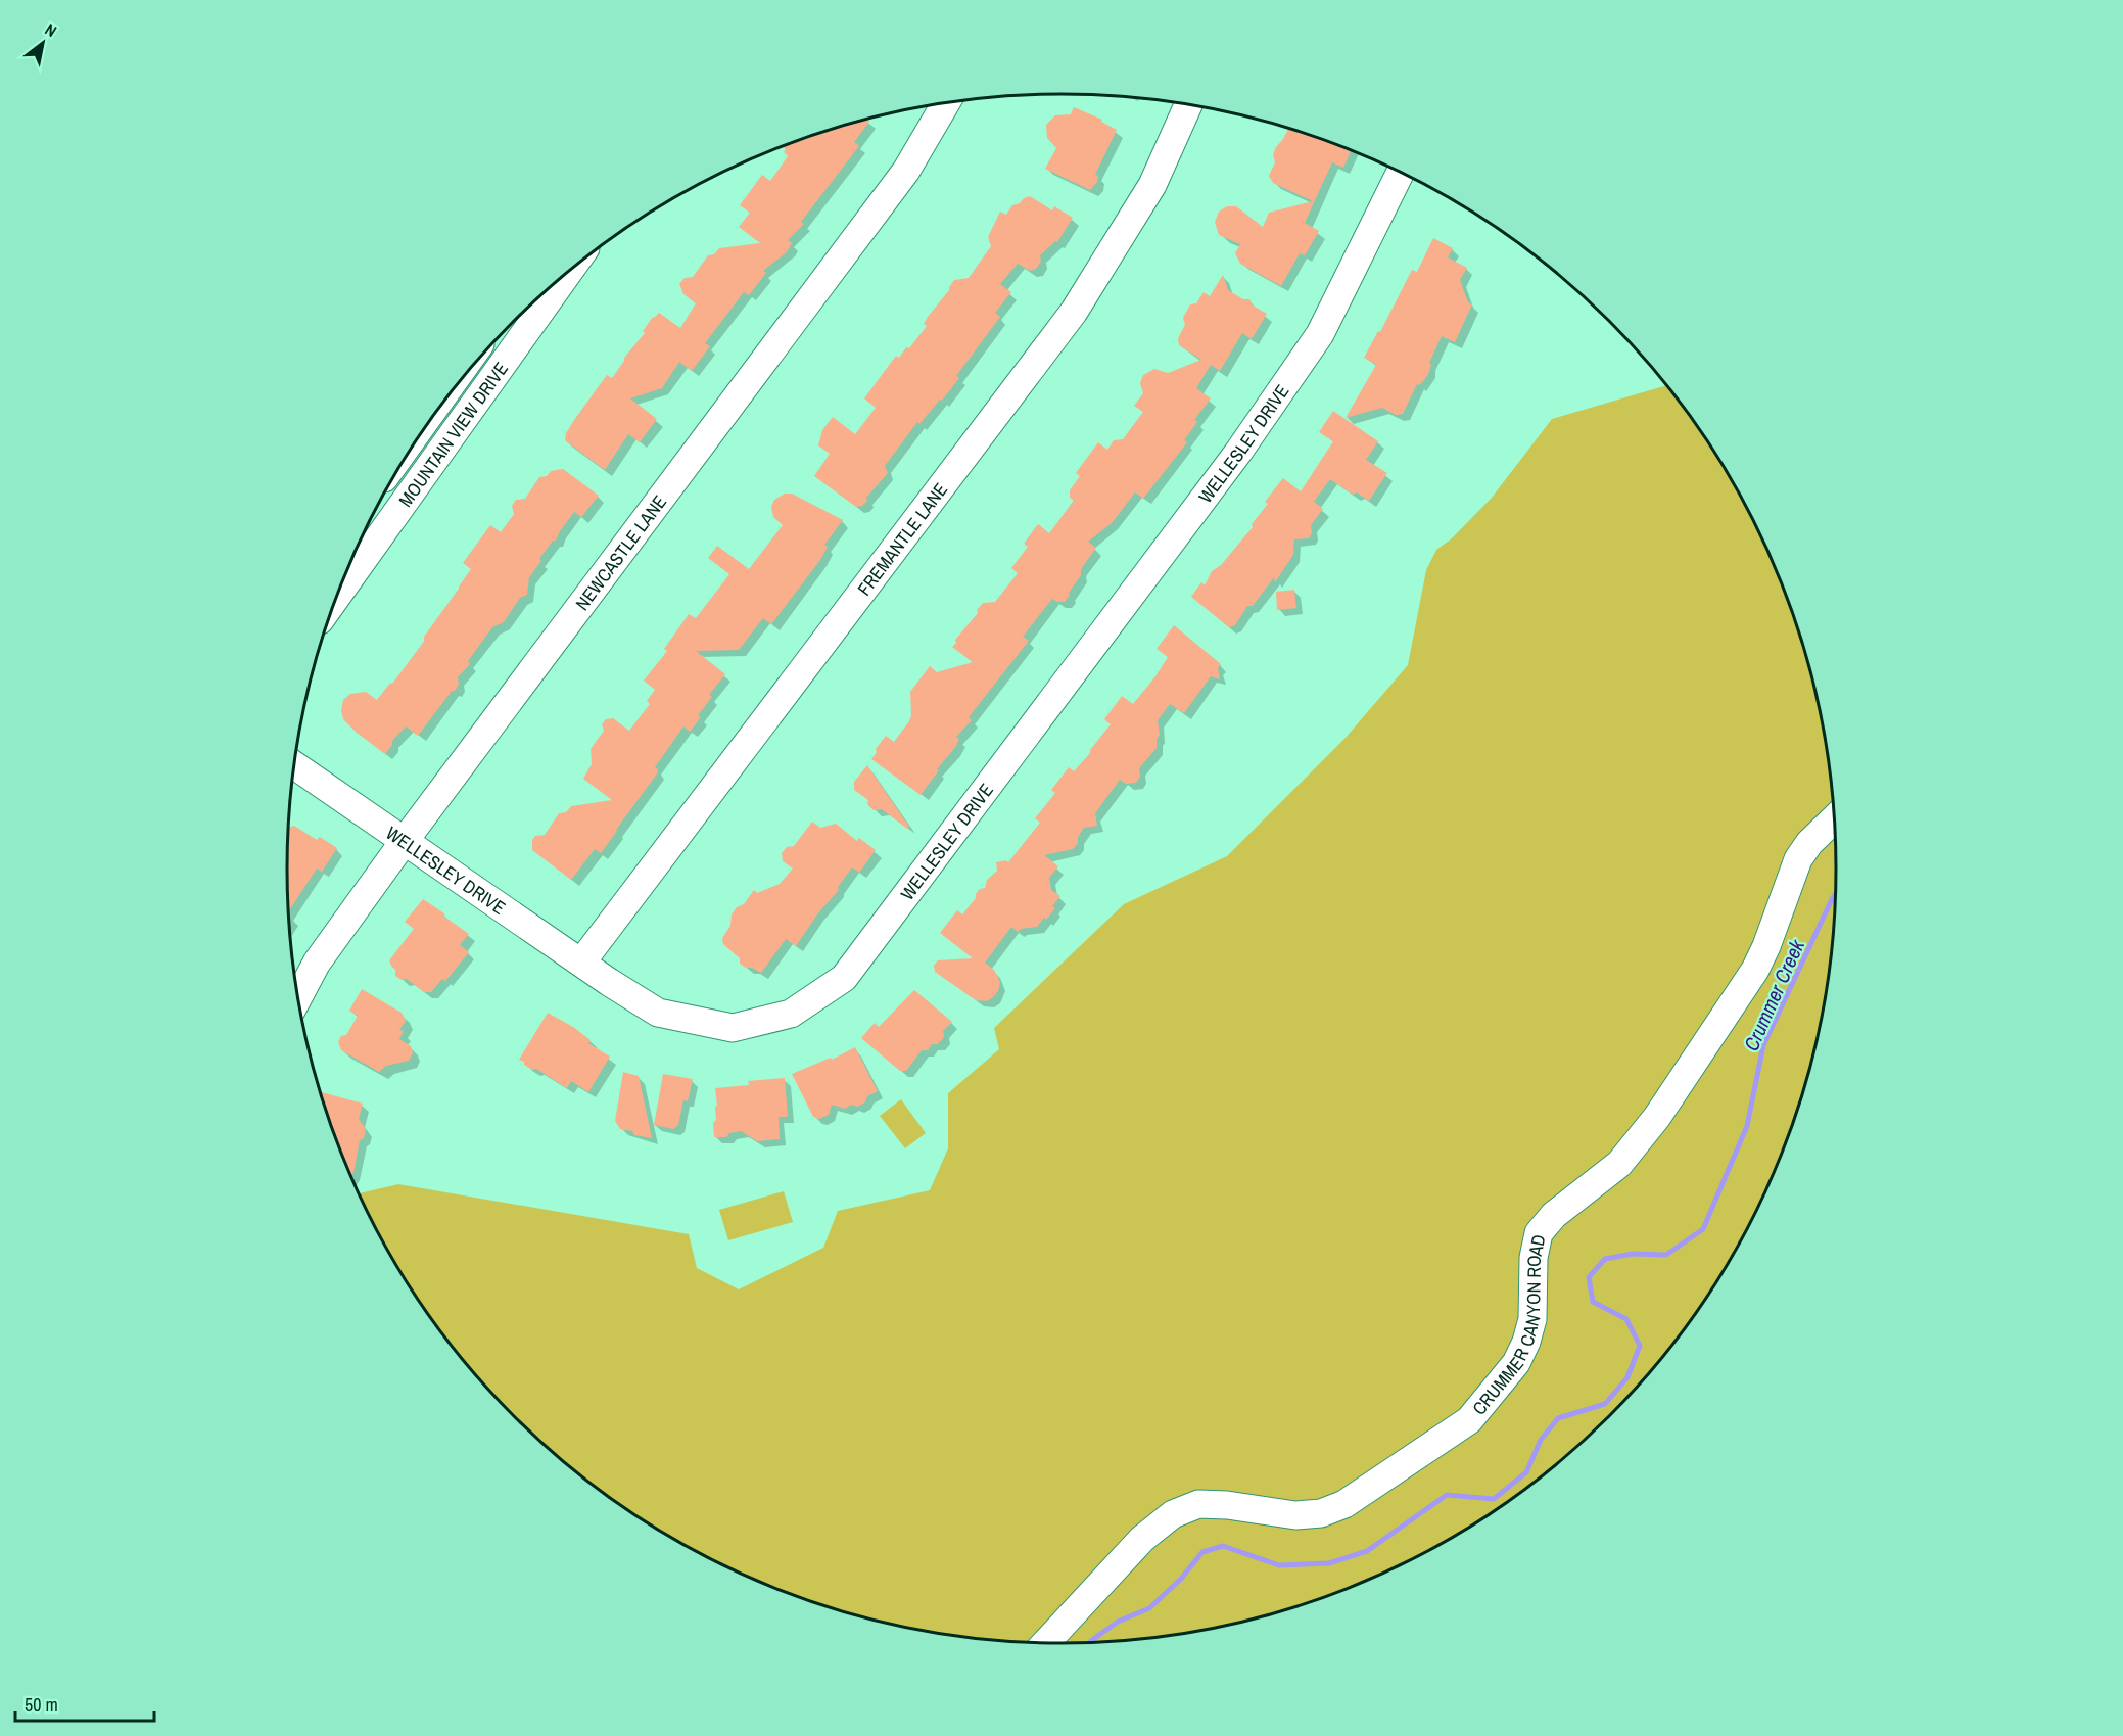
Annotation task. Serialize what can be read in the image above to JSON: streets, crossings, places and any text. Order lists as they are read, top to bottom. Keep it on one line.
{"streets":{"street":["MOUNTAIN VIEW DRIVE","WELLESLEY DRIVE","FREMANTLE LANE","NEWCASTLE LANE","CRUMMER CANYON ROAD"]},"crossings":[["WELLESLEY DRIVE","FREMANTLE LANE"],["WELLESLEY DRIVE","NEWCASTLE LANE"]],"water":["Crummer Creek"],"scale_bar":"50 m","north":"top right"}
